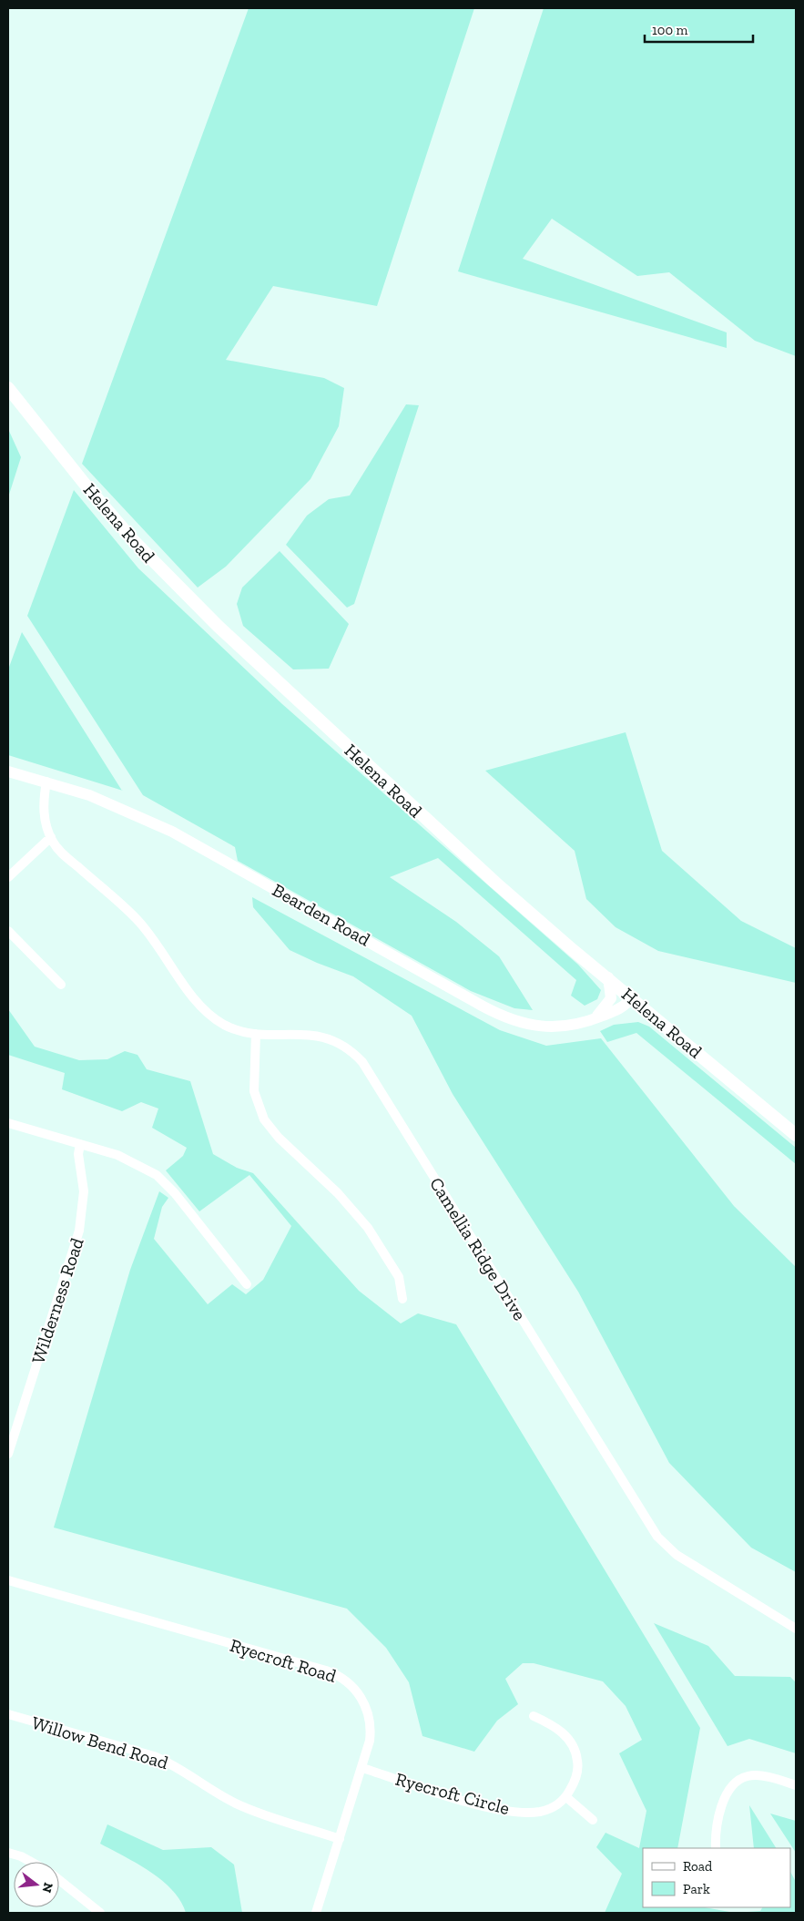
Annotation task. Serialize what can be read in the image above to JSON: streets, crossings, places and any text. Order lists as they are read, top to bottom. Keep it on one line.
{"streets":{"main road":["Helena Road"],"street":["Bearden Road","Camellia Ridge Drive","Wilderness Road","Ryecroft Road","Willow Bend Road","Ryecroft Circle"]},"crossings":[["Helena Road","Bearden Road"],["Bearden Road","Camellia Ridge Drive"],["Ryecroft Road","Willow Bend Road"],["Ryecroft Road","Ryecroft Circle"]],"legend":["Road","Park"],"scale_bar":"100 m","north":"right"}
